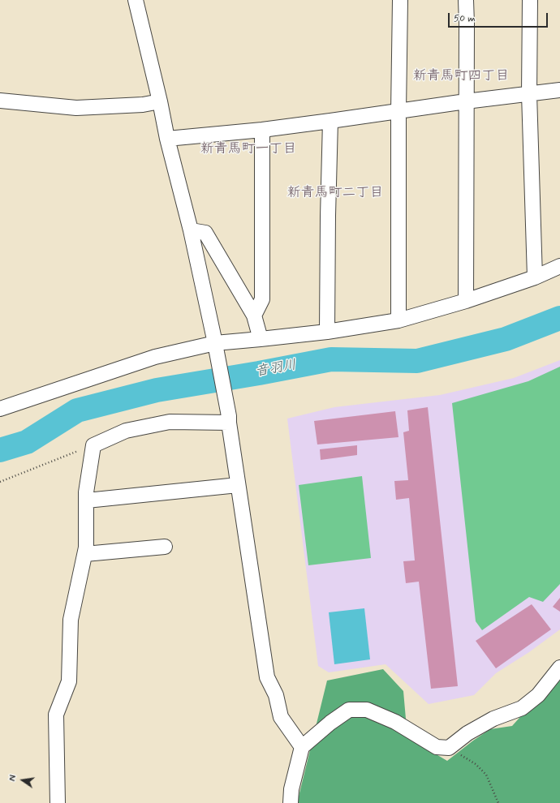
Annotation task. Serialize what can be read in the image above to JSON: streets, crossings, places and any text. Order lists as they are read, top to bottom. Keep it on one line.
{"districts":["新青馬町四丁目","新青馬町一丁目","新青馬町二丁目"],"water":["音羽川"],"scale_bar":"50 m","north":"left"}
